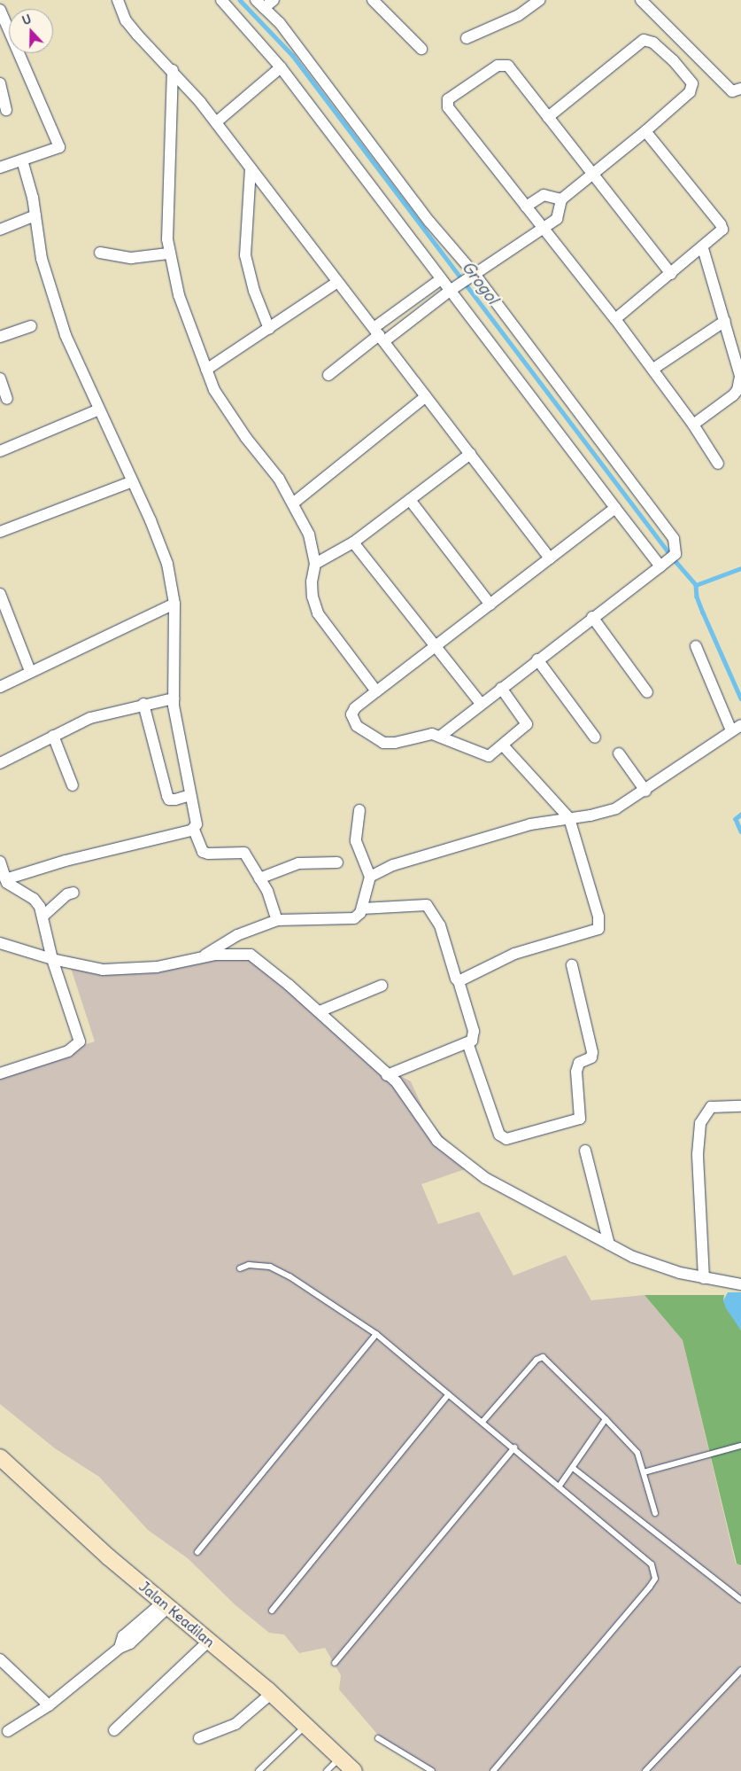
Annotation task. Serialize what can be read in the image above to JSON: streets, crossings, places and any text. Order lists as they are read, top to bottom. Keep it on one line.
{"streets":{"main road":["Jalan Keadilan"]},"water":["Grogol"],"north":"top"}
